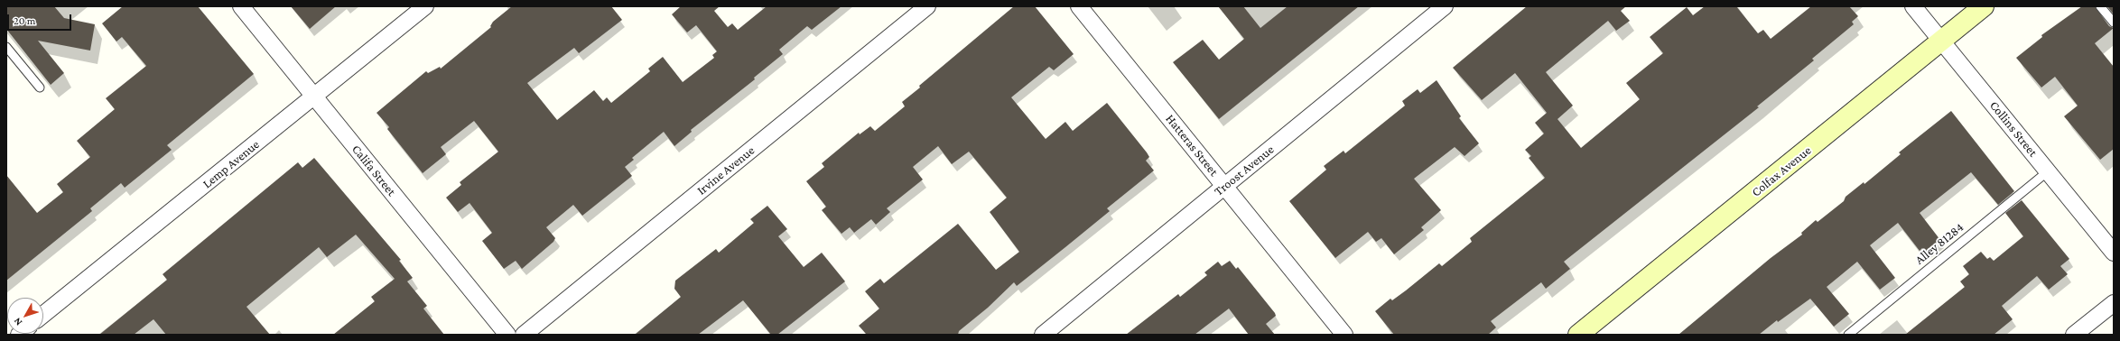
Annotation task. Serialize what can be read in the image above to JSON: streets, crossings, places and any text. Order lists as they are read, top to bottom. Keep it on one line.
{"streets":{"main road":["Colfax Avenue"],"street":["Collins Street","Hatteras Street","Lemp Avenue","Califa Street","Irvine Avenue","Troost Avenue"],"lane":["Alley 81284"]},"crossings":[["Collins Street","Colfax Avenue"],["Collins Street","Alley 81284"],["Hatteras Street","Troost Avenue"],["Lemp Avenue","Califa Street"]],"scale_bar":"20 m","north":"bottom left"}
